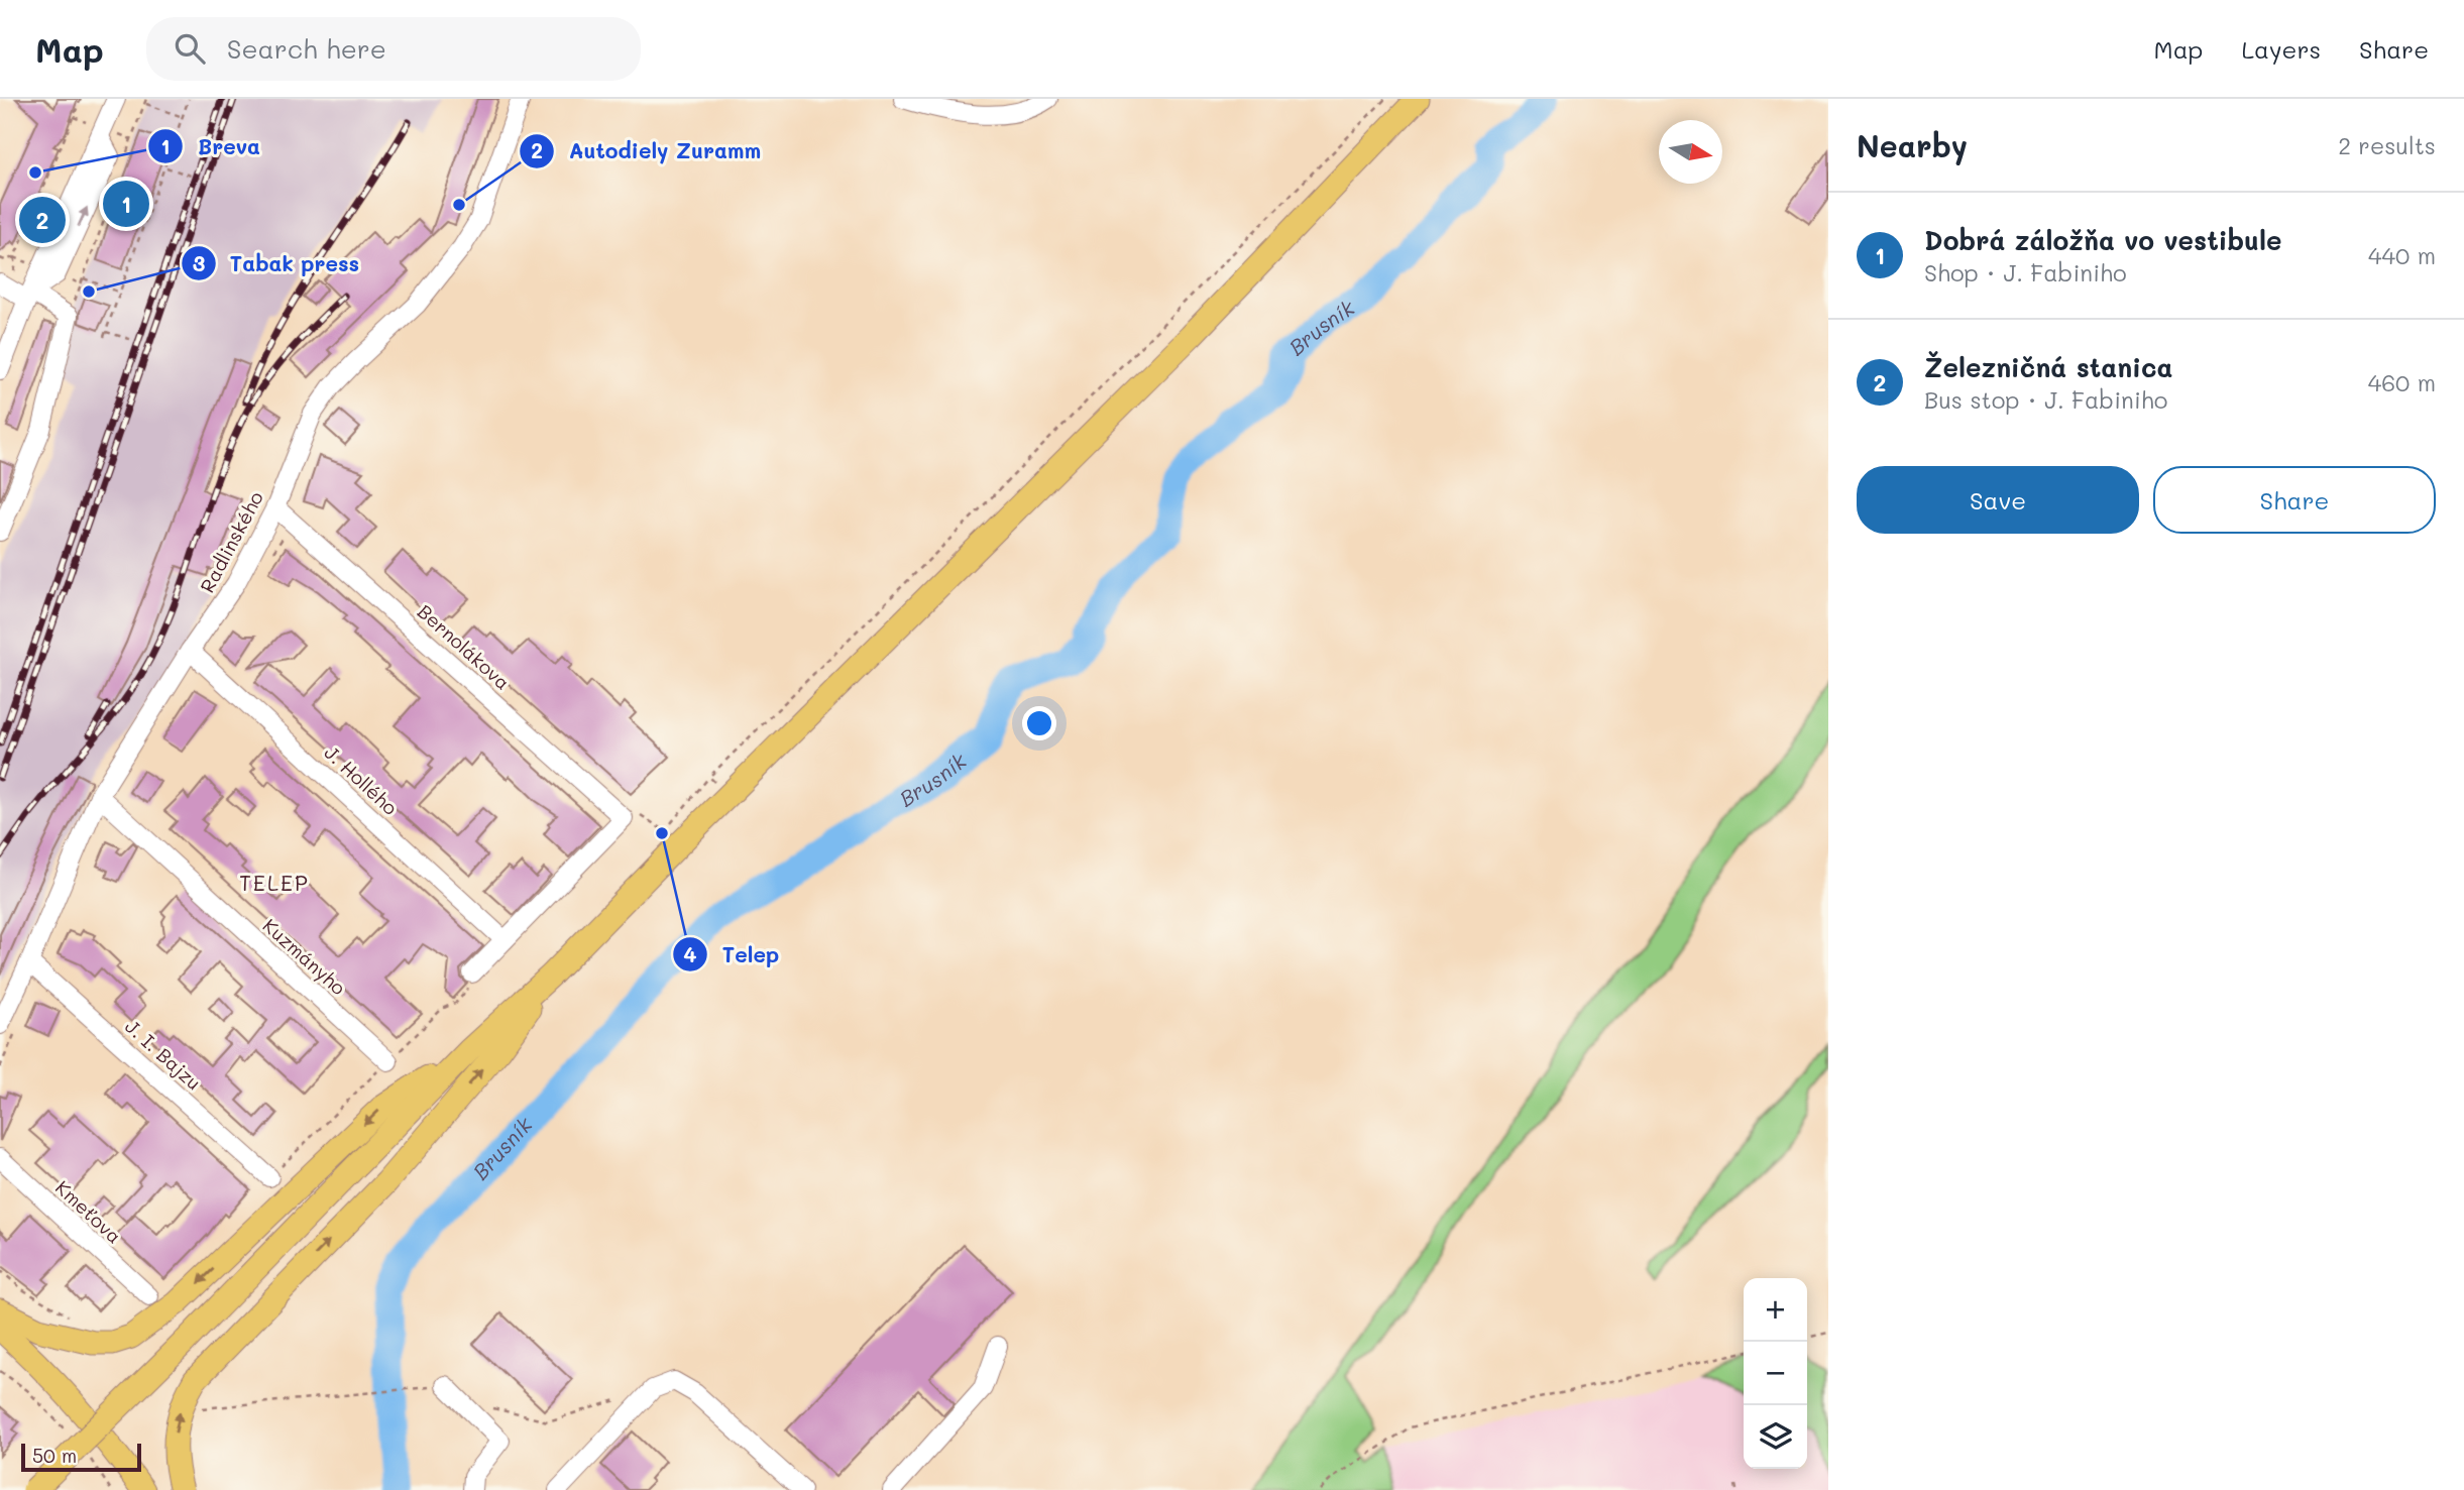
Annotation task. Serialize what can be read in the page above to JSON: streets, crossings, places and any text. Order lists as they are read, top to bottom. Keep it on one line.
{"streets":{"street":["Radlinského","Bernolákova","J. Hollého","Kuzmányho","J. I. Bajzu","Kmeťova"]},"crossings":[["Radlinského","Bernolákova"],["Radlinského","J. Hollého"],["Radlinského","Kuzmányho"],["Radlinského","J. I. Bajzu"]],"districts":["TELEP"],"water":["Brusník"],"places":["Breva","Autodiely Zuramm","Tabak press","Telep"],"scale_bar":"50 m","north":"right","page":{"header":"Map","search":"Search here","nav":["Map","Layers","Share"],"heading":["Nearby","2 results"],"pins":["1","2"],"list":[{"mark":"1","name":"Dobrá záložňa vo vestibule","note":"Shop · J. Fabiniho","value":"440 m"},{"mark":"2","name":"Železničná stanica","note":"Bus stop · J. Fabiniho","value":"460 m"}],"buttons":["Save","Share"],"map_buttons":["+","−"],"scale":"50 m"}}
